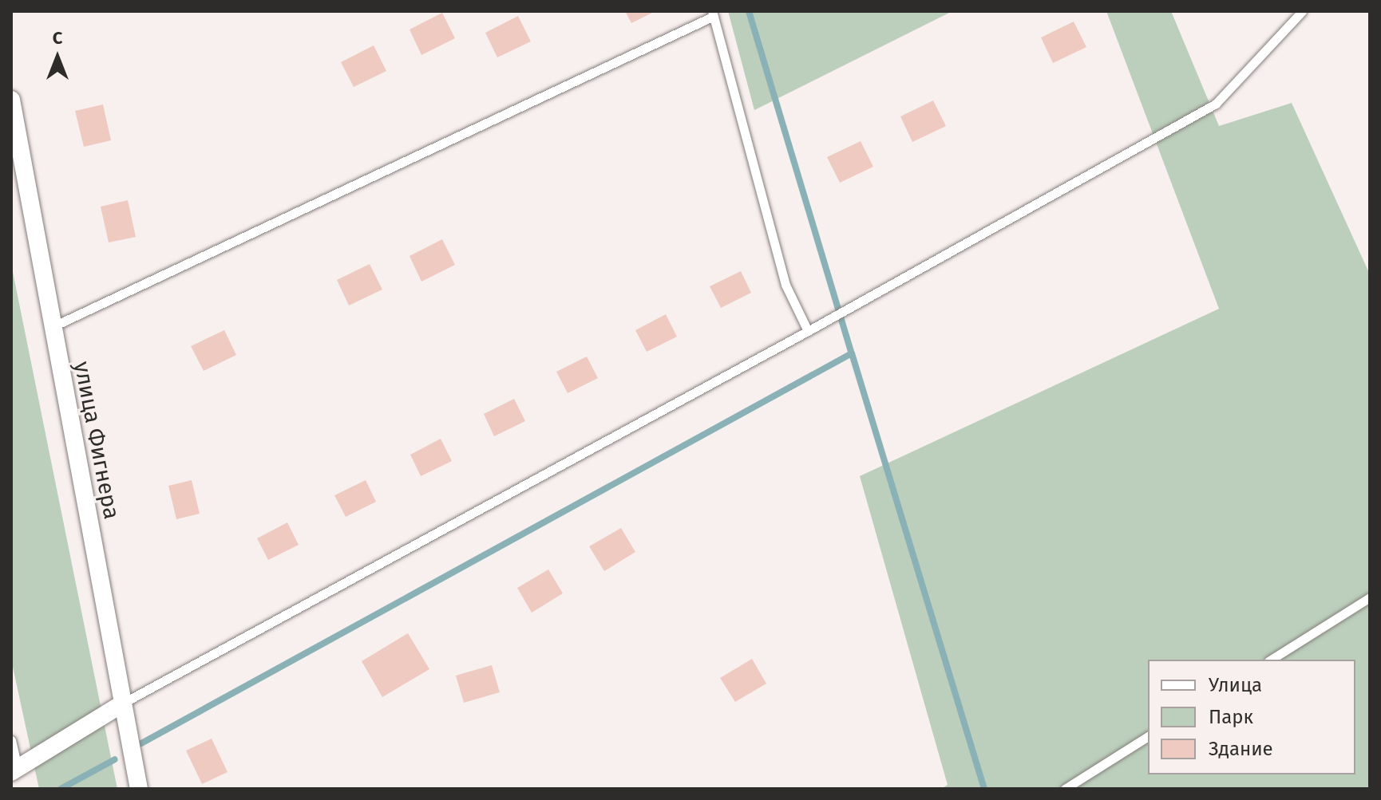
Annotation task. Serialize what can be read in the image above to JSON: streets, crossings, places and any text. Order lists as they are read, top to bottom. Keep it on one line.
{"streets":{"street":["улица Фигнера"]},"legend":["Улица","Парк","Здание"],"north":"top"}
